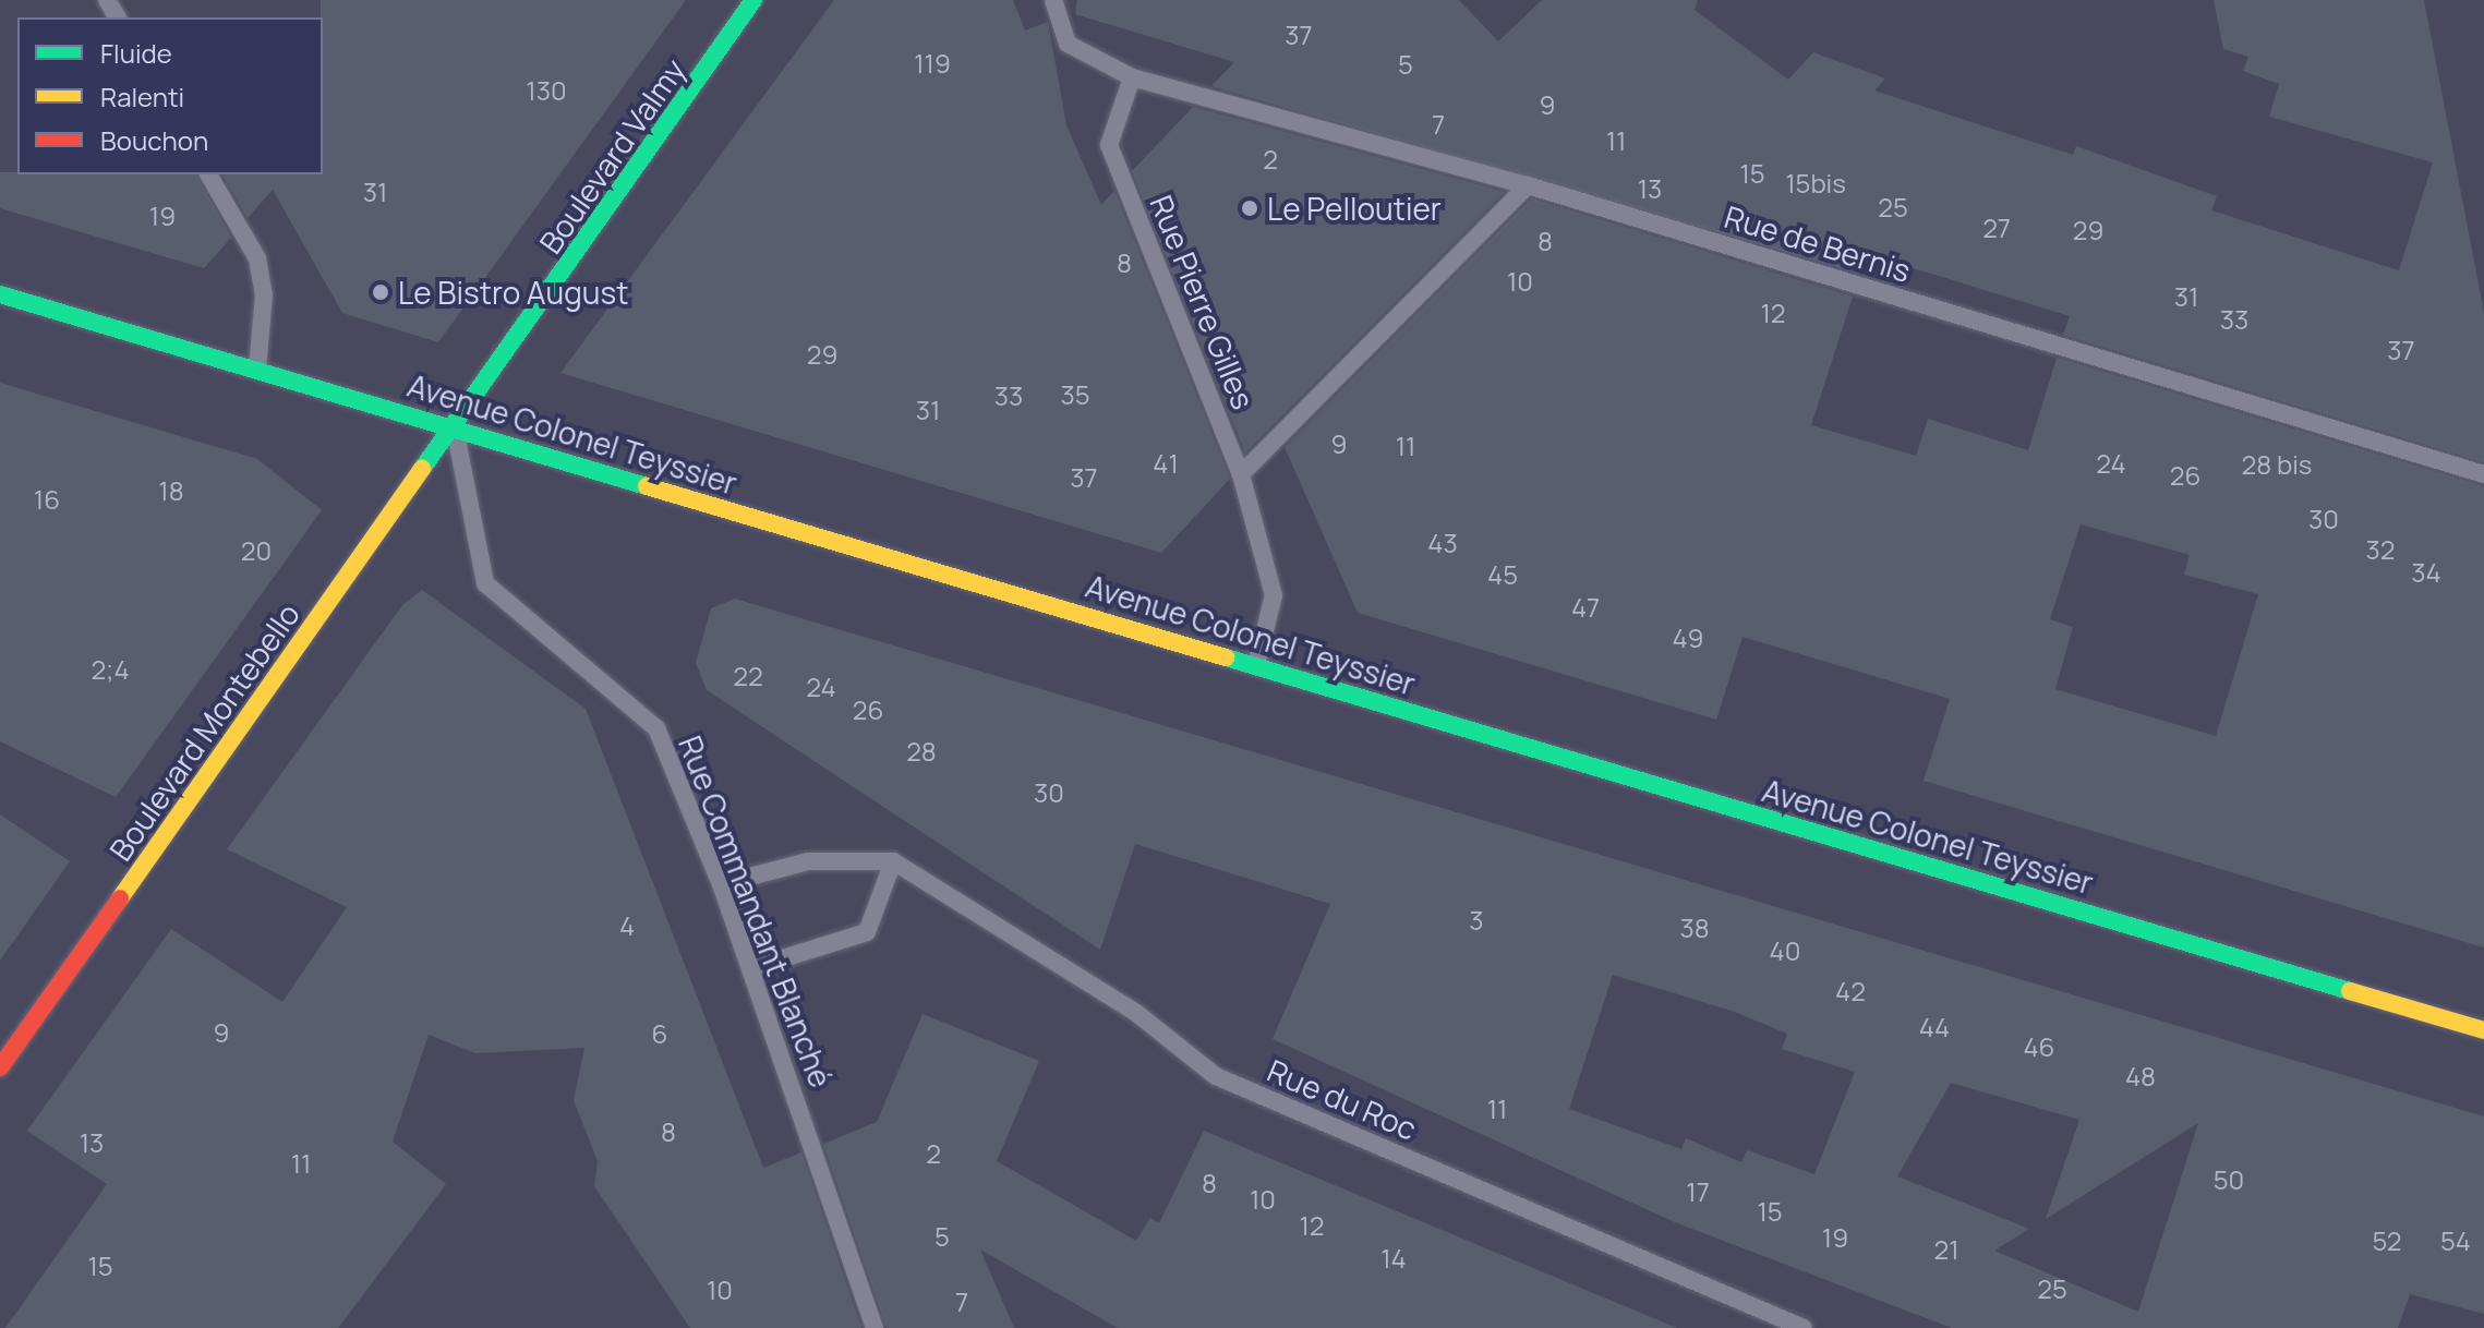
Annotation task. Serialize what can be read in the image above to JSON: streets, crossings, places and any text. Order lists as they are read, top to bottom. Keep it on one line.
{"streets":{"main road":["Boulevard Valmy","Avenue Colonel Teyssier","Boulevard Montebello"],"street":["Rue de Bernis","Rue Pierre Gilles","Rue Commandant Blanché","Rue du Roc"]},"crossings":[["Boulevard Valmy","Avenue Colonel Teyssier"],["Boulevard Valmy","Boulevard Montebello"],["Boulevard Valmy","Rue Commandant Blanché"],["Rue de Bernis","Rue Pierre Gilles"],["Rue Pierre Gilles","Avenue Colonel Teyssier"],["Avenue Colonel Teyssier","Boulevard Montebello"],["Avenue Colonel Teyssier","Rue Commandant Blanché"],["Boulevard Montebello","Rue Commandant Blanché"]],"places":["Le Pelloutier","Le Bistro August"],"house_numbers":["37","119","5","130","9","7","11","2","15","15bis","13","31","25","19","27","29","8","8","10","31","12","33","37","29","35","33","31","9","11","41","24","28 bis","26","37","18","16","30","43","32","20","34","45","47","49","2;4","22","24","26","28","30","3","4","38","40","42","44","9","6","46","48","11","8","13","2","11","50","8","17","10","15","12","5","19","52","54","21","14","15","25","10","7"],"legend":["Fluide","Ralenti","Bouchon"]}
